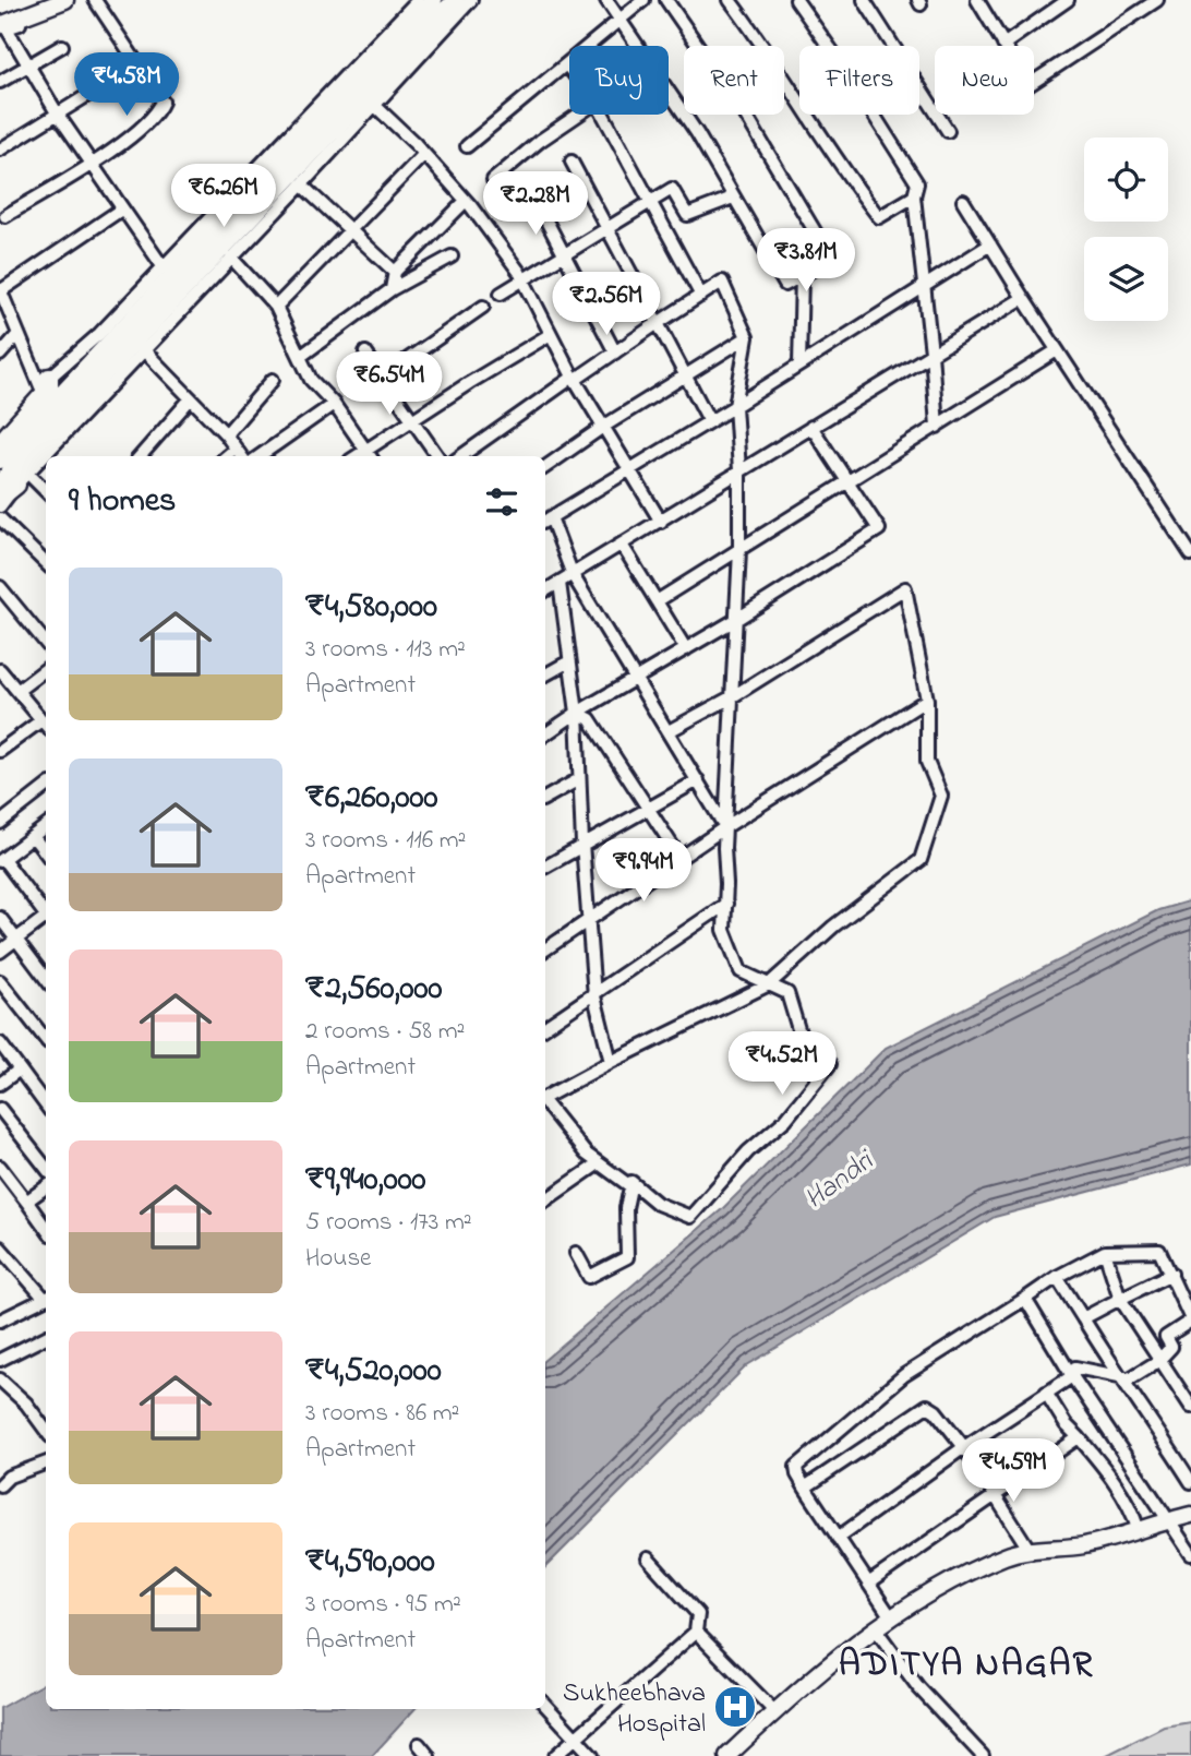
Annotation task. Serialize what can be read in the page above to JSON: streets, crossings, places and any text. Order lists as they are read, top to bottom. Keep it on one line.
{"districts":["ADITYA NAGAR"],"water":["Handri"],"places":{"hospital":["Sukheebhava Hospital"]},"page":{"chip":["Buy","Rent","Filters","New"],"price":["₹4.58M","₹6.26M","₹2.28M","₹3.81M","₹2.56M","₹6.54M","₹9.94M","₹4.52M","₹4.59M"],"heading":"9 homes","list":[{"name":"₹4,580,000","note":"3 rooms · 113 m² · Apartment"},{"name":"₹6,260,000","note":"3 rooms · 116 m² · Apartment"},{"name":"₹2,560,000","note":"2 rooms · 58 m² · Apartment"},{"name":"₹9,940,000","note":"5 rooms · 173 m² · House"},{"name":"₹4,520,000","note":"3 rooms · 86 m² · Apartment"},{"name":"₹4,590,000","note":"3 rooms · 95 m² · Apartment"}]}}
